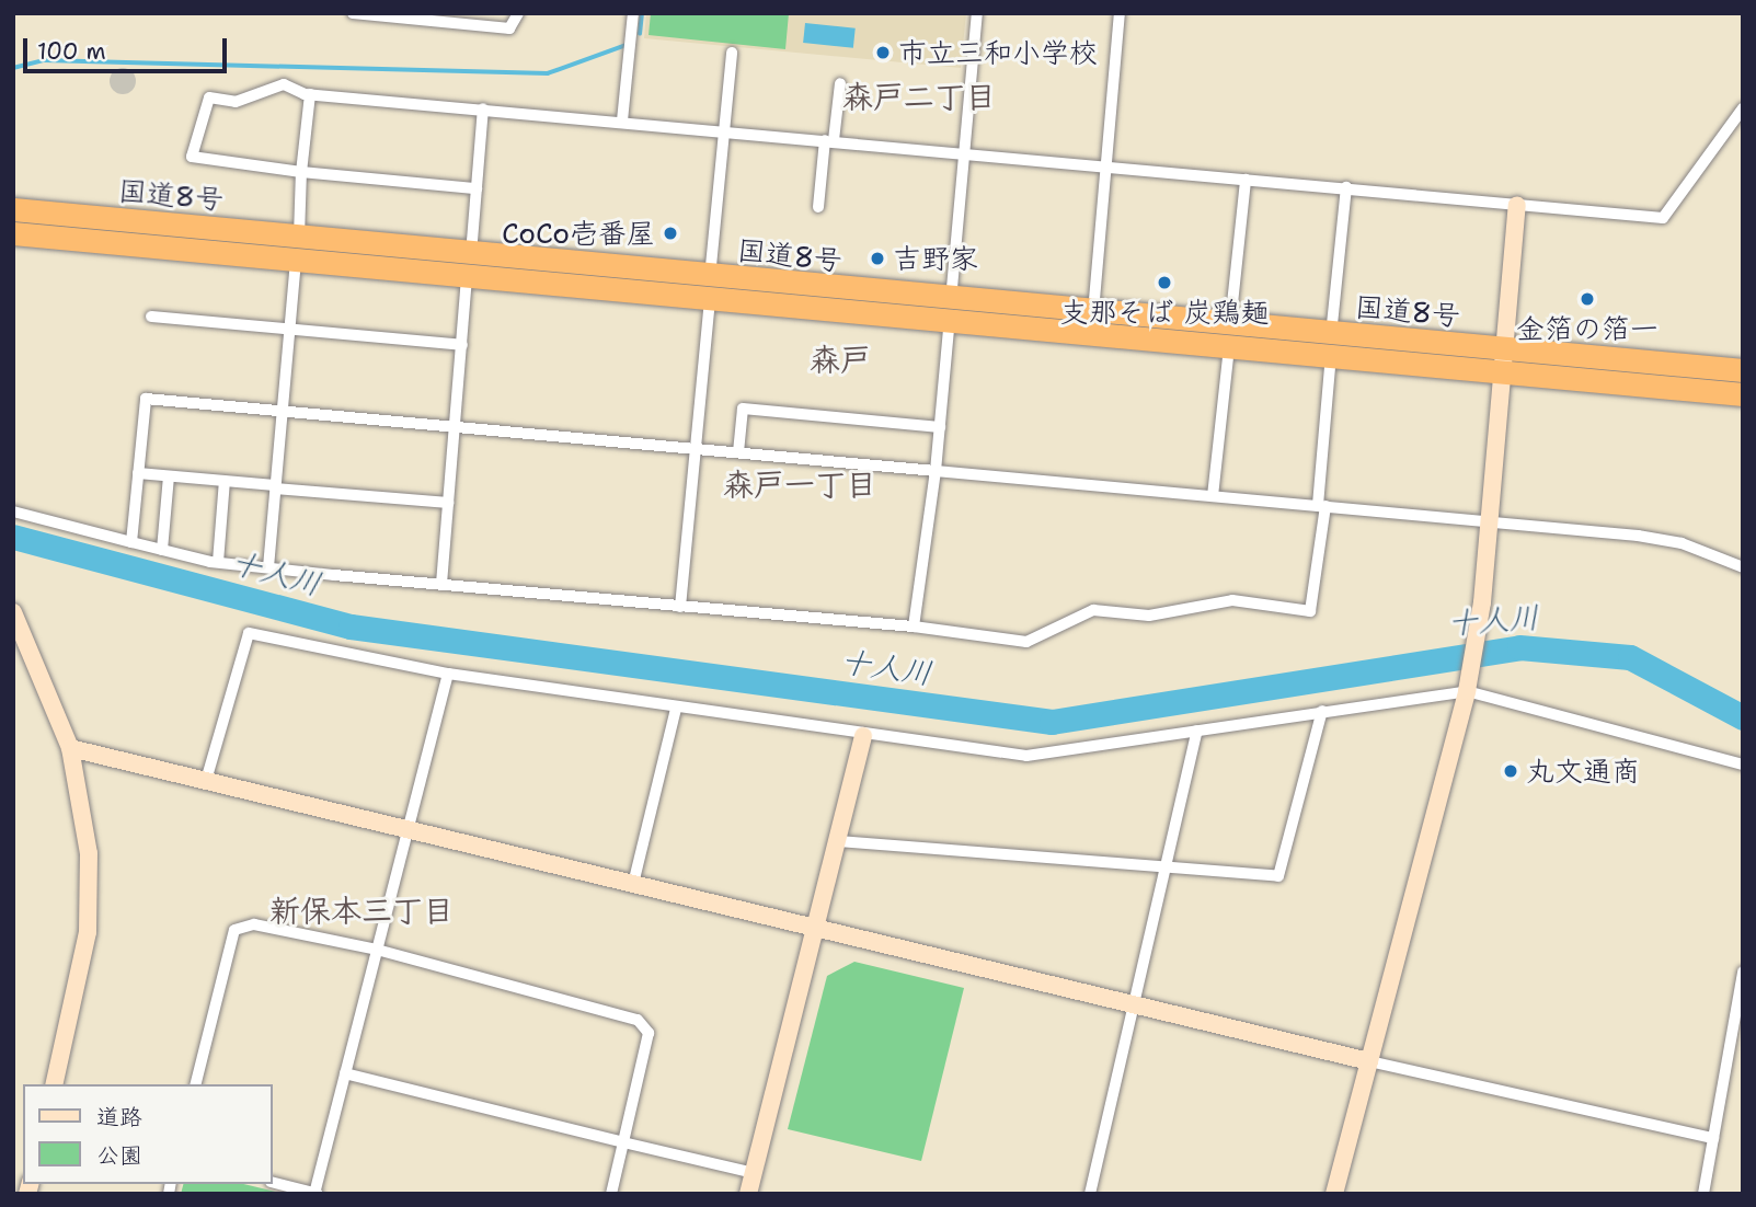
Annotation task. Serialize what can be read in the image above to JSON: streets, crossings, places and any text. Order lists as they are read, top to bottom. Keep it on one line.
{"streets":{"highway":["国道8号"]},"districts":["森戸二丁目","森戸","森戸一丁目","新保本三丁目"],"water":["十人川"],"places":["市立三和小学校","CoCo壱番屋","吉野家","支那そば 炭鶏麺","金箔の箔一","丸文通商"],"legend":["道路","公園"],"scale_bar":"100 m"}
